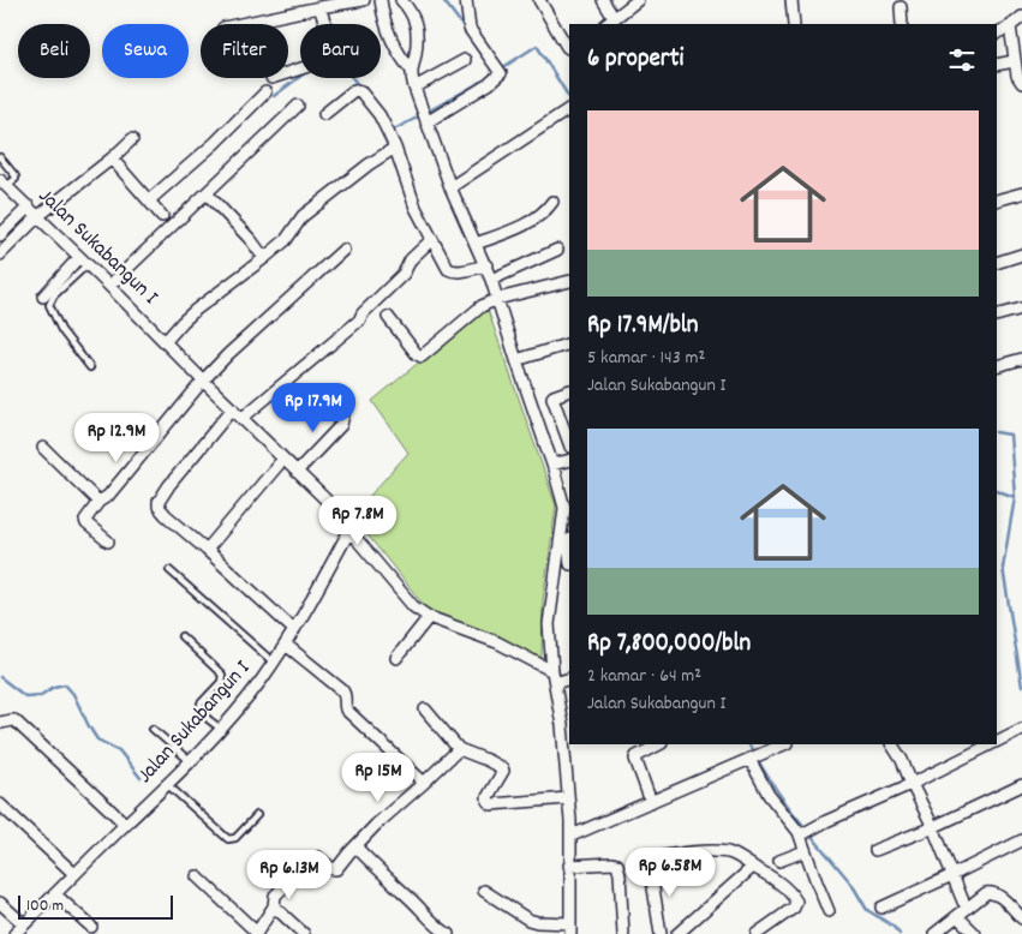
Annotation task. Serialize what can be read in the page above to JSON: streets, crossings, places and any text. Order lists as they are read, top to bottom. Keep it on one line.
{"streets":{"street":["Jalan Sukabangun I"]},"scale_bar":"100 m","page":{"chip":["Beli","Sewa","Filter","Baru"],"heading":"6 properti","list":[{"name":"Rp 17.9M/bln","note":"5 kamar · 143 m² · Jalan Sukabangun I"},{"name":"Rp 7,800,000/bln","note":"2 kamar · 64 m² · Jalan Sukabangun I"}],"price":["Rp 17.9M","Rp 12.9M","Rp 7.8M","Rp 15M","Rp 6.58M","Rp 6.13M"],"scale":"100 m"}}
